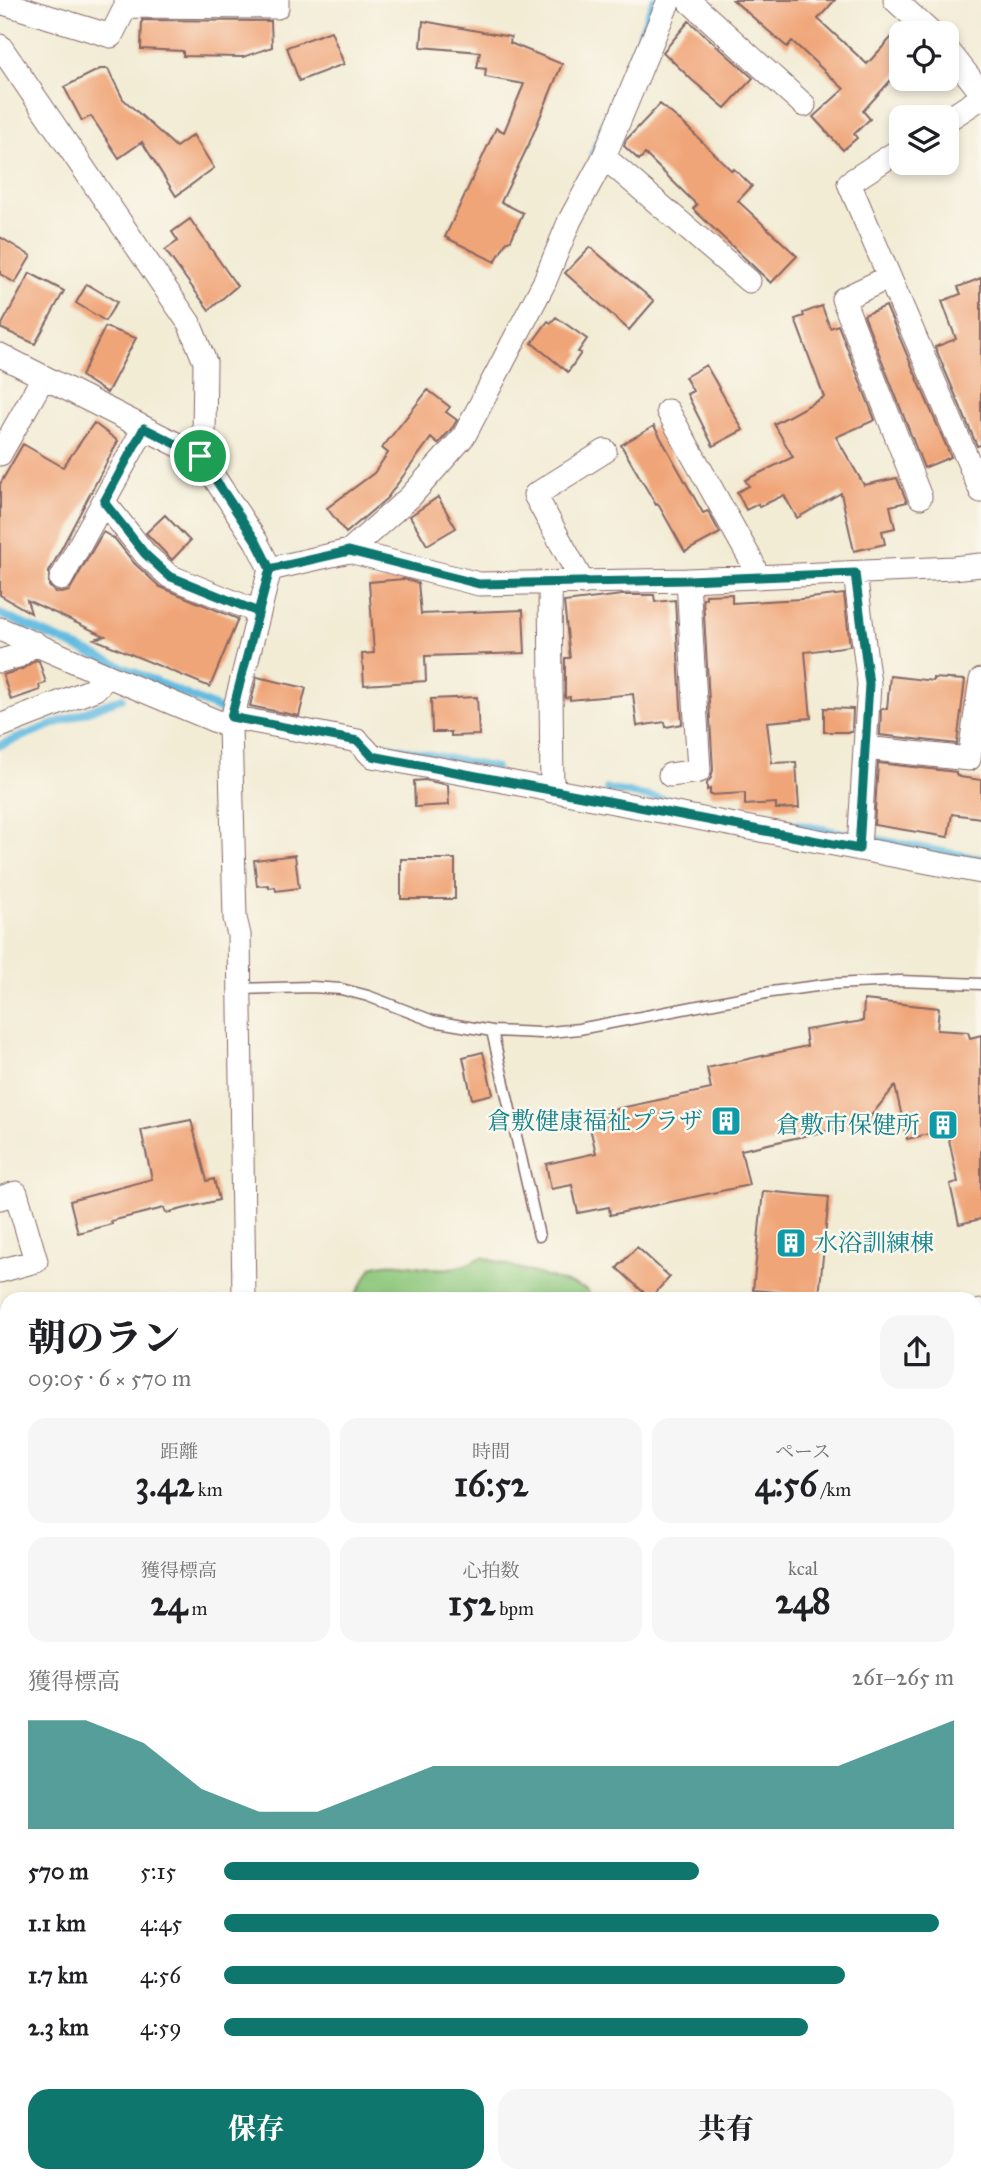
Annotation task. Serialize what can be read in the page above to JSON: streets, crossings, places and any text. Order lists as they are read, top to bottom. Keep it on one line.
{"places":{"building":["倉敷健康福祉プラザ","倉敷市保健所","水浴訓練棟"]},"page":{"heading":["朝のラン","09:05 · 6 × 570 m"],"stats":[["距離","3.42 km"],["時間","16:52"],["ペース","4:56 /km"],["獲得標高","24 m"],["心拍数","152 bpm"],["kcal","248"]],"chart":["獲得標高","261–265 m"],"list":[{"name":"570 m","note":"5:15"},{"name":"1.1 km","note":"4:45"},{"name":"1.7 km","note":"4:56"},{"name":"2.3 km","note":"4:59"}],"buttons":["保存","共有"]}}
